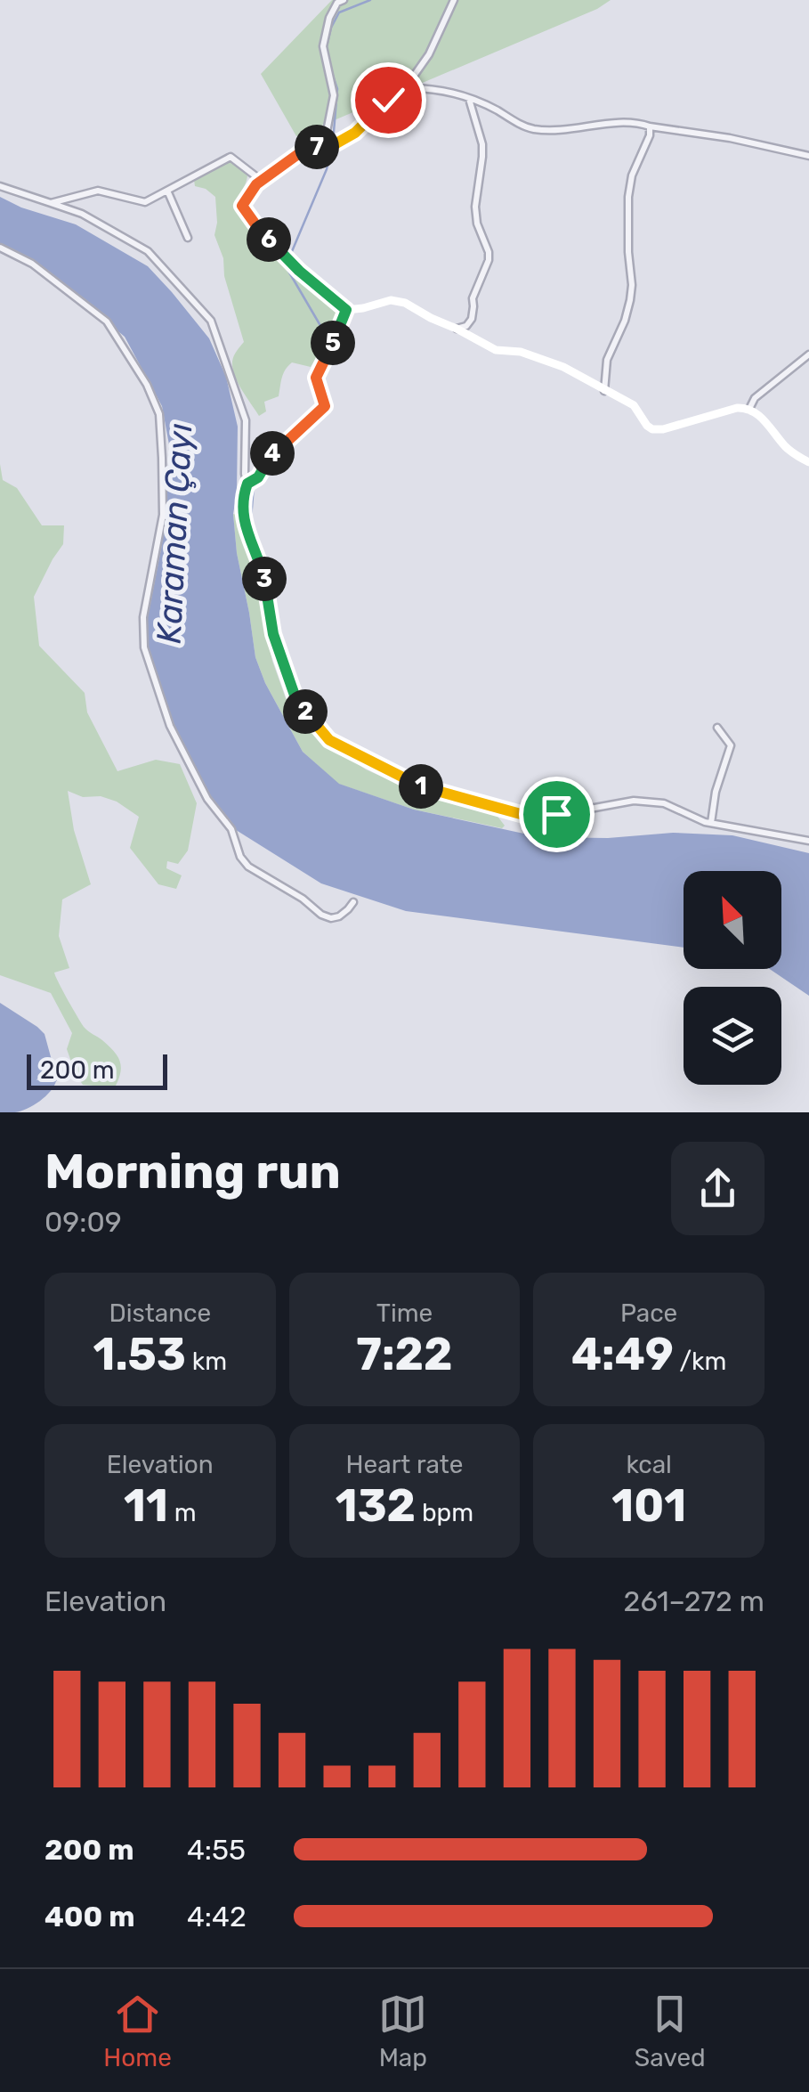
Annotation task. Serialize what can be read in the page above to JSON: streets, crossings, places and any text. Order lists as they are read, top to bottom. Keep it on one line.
{"water":["Karaman Çayı"],"scale_bar":"200 m","north":"top left","page":{"pins":["7","6","5","4","3","2","1"],"scale":"200 m","heading":["Morning run","09:09"],"stats":[["Distance","1.53 km"],["Time","7:22"],["Pace","4:49 /km"],["Elevation","11 m"],["Heart rate","132 bpm"],["kcal","101"]],"chart":["Elevation","261–272 m"],"list":[{"name":"200 m","note":"4:55"},{"name":"400 m","note":"4:42"}],"tabs":["Home","Map","Saved"]}}
